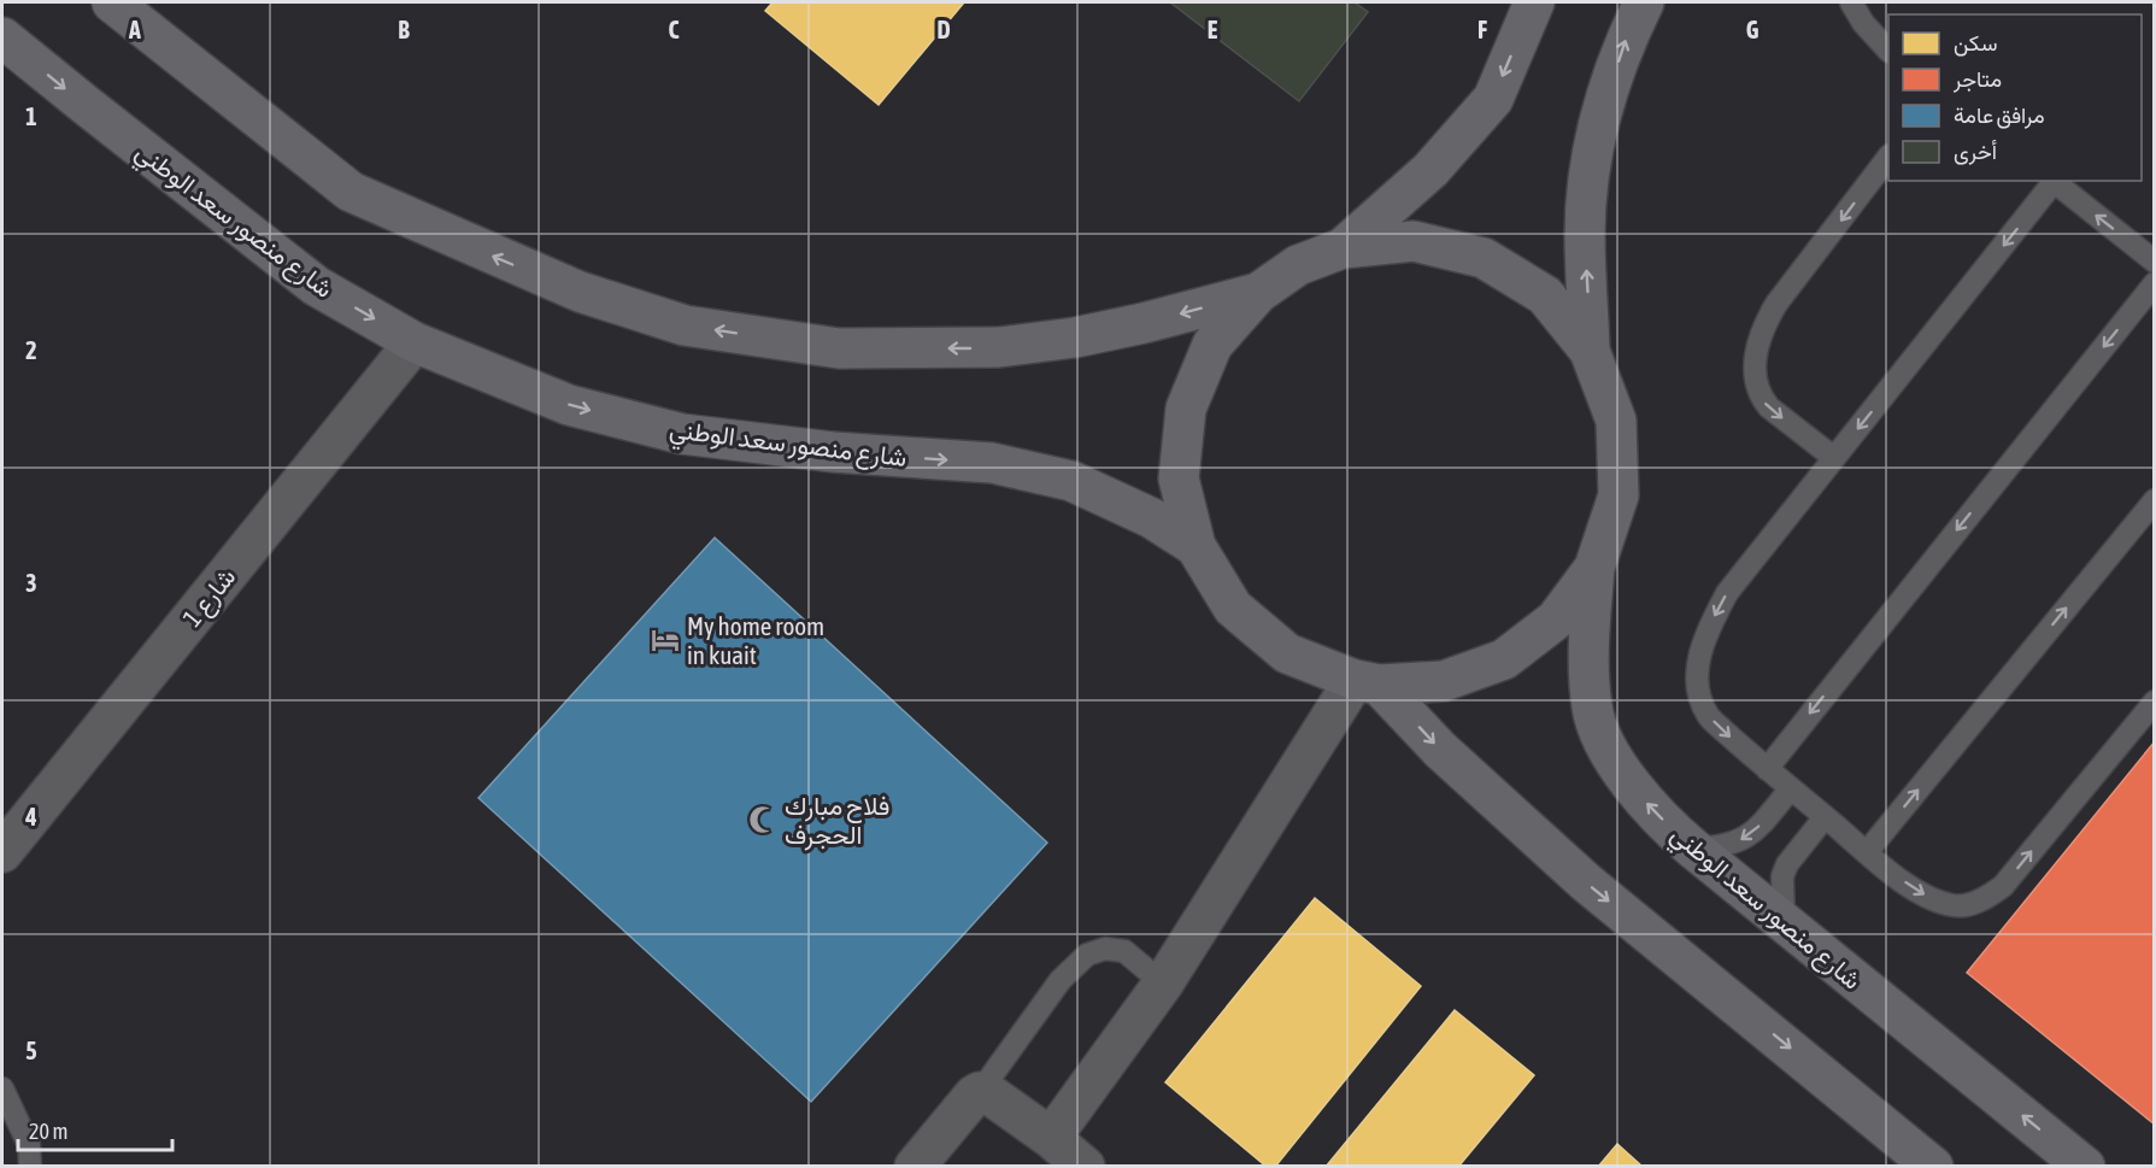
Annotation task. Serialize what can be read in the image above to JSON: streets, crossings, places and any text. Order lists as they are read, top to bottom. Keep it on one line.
{"streets":{"street":["شارع منصور سعد الوطني","شارع 1"]},"crossings":[["شارع منصور سعد الوطني","شارع 1"]],"places":{"hotel":["My home room in kuait"],"mosque":["فلاح مبارك الحجرف"]},"legend":["سكن","متاجر","مرافق عامة","أخرى"],"scale_bar":"20 m","grid":{"columns":["A","B","C","D","E","F","G"],"rows":["1","2","3","4","5"]}}
